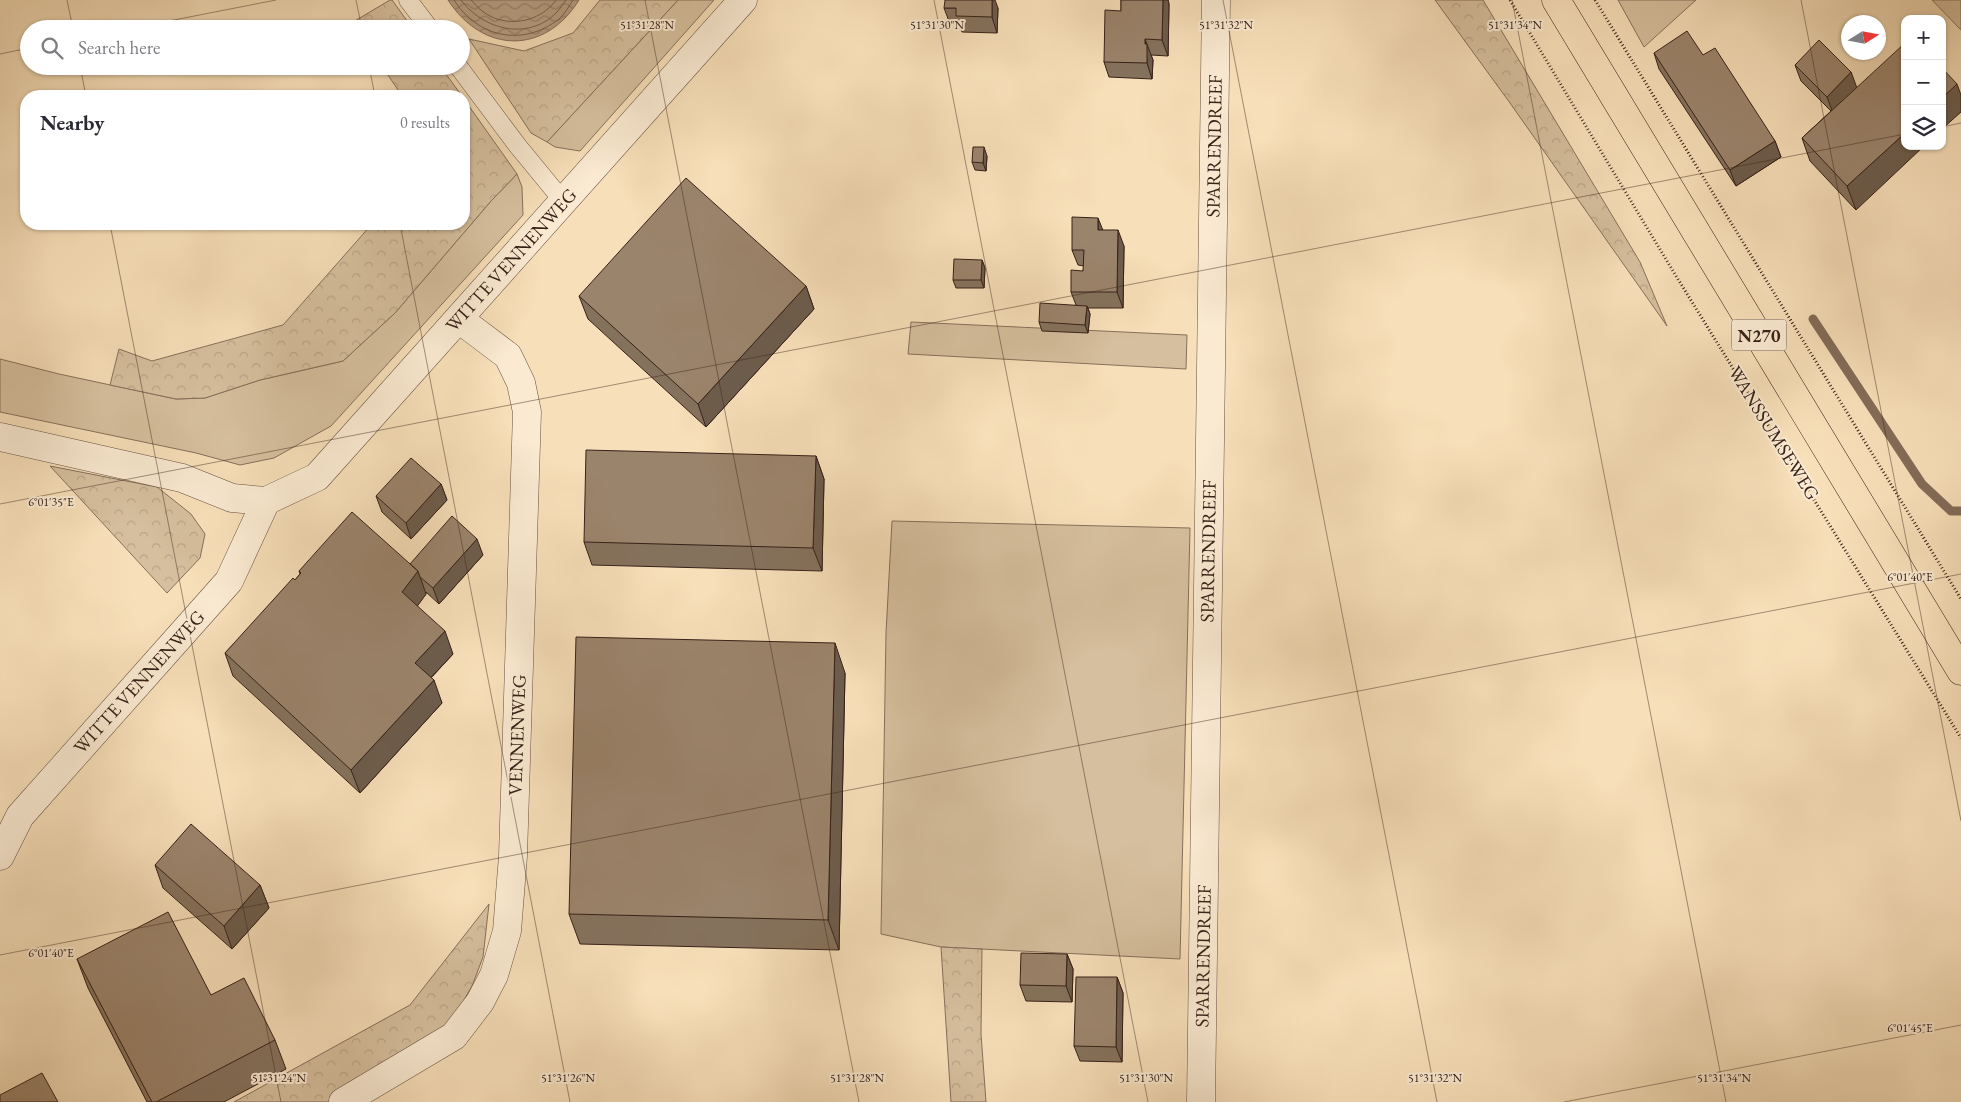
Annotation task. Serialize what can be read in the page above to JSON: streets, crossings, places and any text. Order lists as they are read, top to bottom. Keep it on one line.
{"streets":{"main road":["N270","WANSSUMSEWEG"],"street":["SPARRENDREEF","WITTE VENNENWEG","VENNENWEG"]},"crossings":[["WITTE VENNENWEG","VENNENWEG"]],"north":"right","page":{"map_buttons":["+","−"],"search":"Search here","heading":["Nearby","0 results"]},"coordinates":["51°31'28\"N","51°31'30\"N","51°31'32\"N","51°31'34\"N","6°01'35\"E","6°01'40\"E","6°01'45\"E","51°31'24\"N","51°31'26\"N"]}
